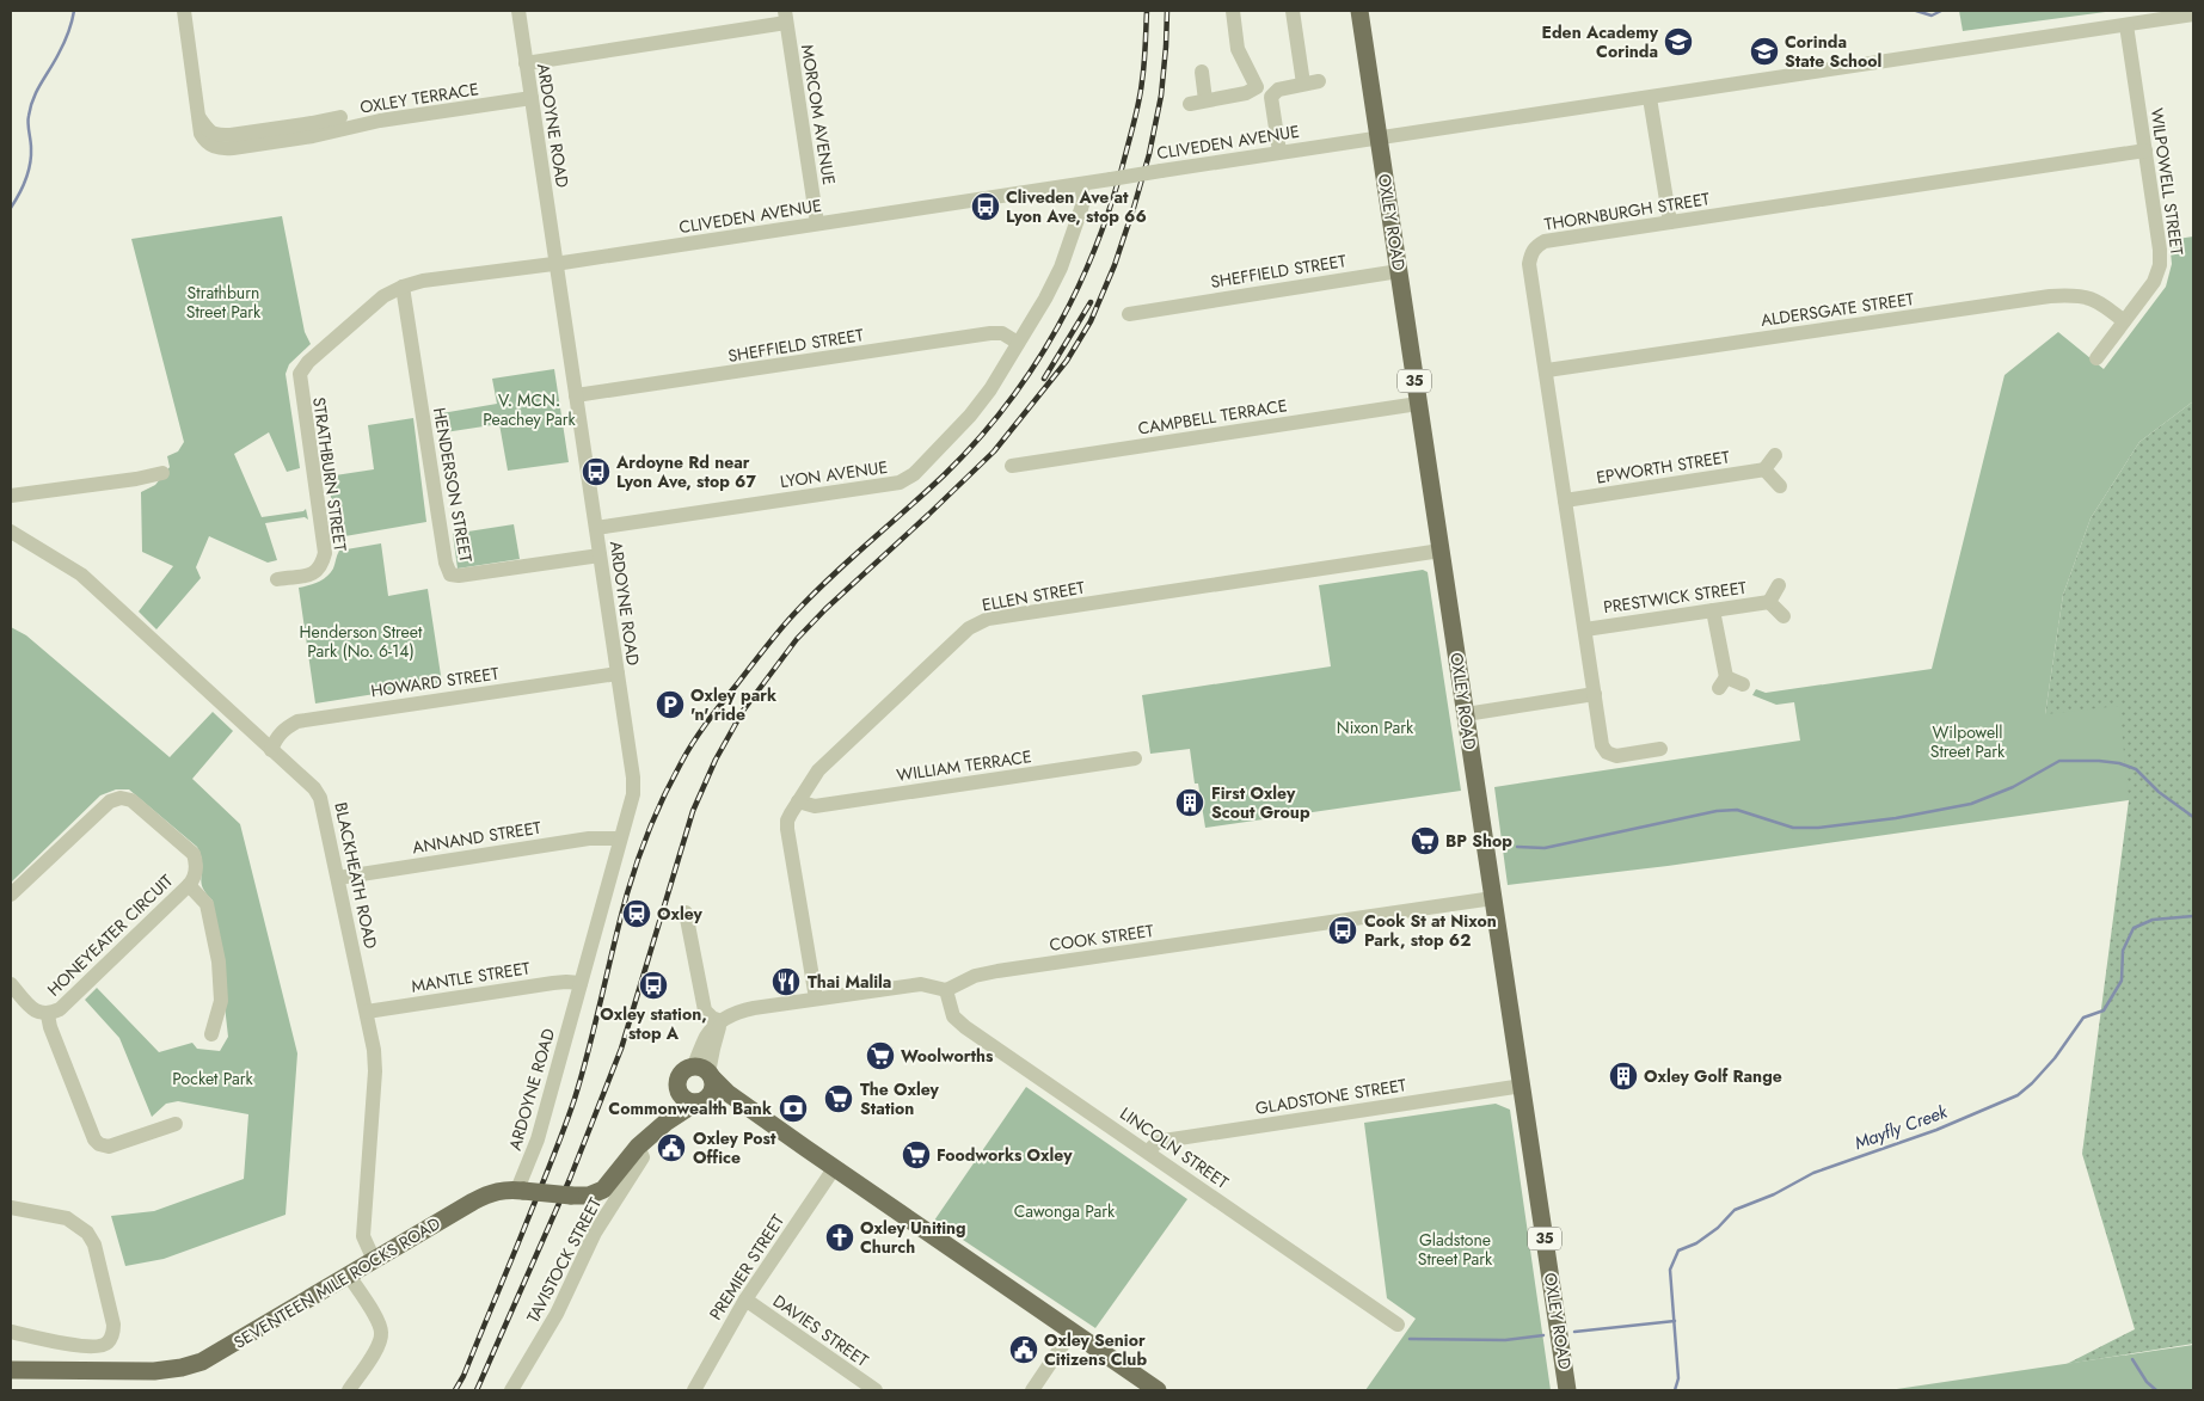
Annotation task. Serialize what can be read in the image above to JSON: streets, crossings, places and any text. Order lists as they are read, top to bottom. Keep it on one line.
{"streets":{"main road":["OXLEY ROAD","35","SEVENTEEN MILE ROCKS ROAD"],"street":["OXLEY TERRACE","MORCOM AVENUE","ARDOYNE ROAD","CLIVEDEN AVENUE","WILPOWELL STREET","THORNBURGH STREET","SHEFFIELD STREET","ALDERSGATE STREET","CAMPBELL TERRACE","EPWORTH STREET","STRATHBURN STREET","LYON AVENUE","HENDERSON STREET","ELLEN STREET","PRESTWICK STREET","HOWARD STREET","WILLIAM TERRACE","ANNAND STREET","BLACKHEATH ROAD","HONEYEATER CIRCUIT","COOK STREET","MANTLE STREET","GLADSTONE STREET","LINCOLN STREET","TAVISTOCK STREET","PREMIER STREET","DAVIES STREET"]},"crossings":[["OXLEY TERRACE","ARDOYNE ROAD"],["MORCOM AVENUE","CLIVEDEN AVENUE"],["ARDOYNE ROAD","CLIVEDEN AVENUE"],["ARDOYNE ROAD","SHEFFIELD STREET"],["ARDOYNE ROAD","LYON AVENUE"],["ARDOYNE ROAD","HENDERSON STREET"],["ARDOYNE ROAD","HOWARD STREET"],["ARDOYNE ROAD","ANNAND STREET"],["ARDOYNE ROAD","MANTLE STREET"],["ARDOYNE ROAD","SEVENTEEN MILE ROCKS ROAD"],["CLIVEDEN AVENUE","WILPOWELL STREET"],["CLIVEDEN AVENUE","OXLEY ROAD"],["CLIVEDEN AVENUE","STRATHBURN STREET"],["CLIVEDEN AVENUE","LYON AVENUE"],["CLIVEDEN AVENUE","HENDERSON STREET"],["WILPOWELL STREET","THORNBURGH STREET"],["WILPOWELL STREET","ALDERSGATE STREET"],["THORNBURGH STREET","ALDERSGATE STREET"],["THORNBURGH STREET","EPWORTH STREET"],["THORNBURGH STREET","PRESTWICK STREET"],["OXLEY ROAD","SHEFFIELD STREET"],["OXLEY ROAD","CAMPBELL TERRACE"],["OXLEY ROAD","ELLEN STREET"],["OXLEY ROAD","COOK STREET"],["OXLEY ROAD","GLADSTONE STREET"],["SHEFFIELD STREET","LYON AVENUE"],["ELLEN STREET","WILLIAM TERRACE"],["HOWARD STREET","BLACKHEATH ROAD"],["ANNAND STREET","BLACKHEATH ROAD"],["BLACKHEATH ROAD","MANTLE STREET"],["BLACKHEATH ROAD","SEVENTEEN MILE ROCKS ROAD"],["COOK STREET","LINCOLN STREET"],["GLADSTONE STREET","LINCOLN STREET"],["TAVISTOCK STREET","SEVENTEEN MILE ROCKS ROAD"],["PREMIER STREET","DAVIES STREET"]],"water":["Mayfly Creek"],"parks":["Strathburn Street Park","V. MCN. Peachey Park","Henderson Street Park (No. 6-14)","Nixon Park","Wilpowell Street Park","Pocket Park","Cawonga Park","Gladstone Street Park"],"places":{"school or university":["Eden Academy Corinda","Corinda State School"],"bus stop":["Cliveden Ave at Lyon Ave, stop 66","Ardoyne Rd near Lyon Ave, stop 67","Cook St at Nixon Park, stop 62","Oxley station, stop A"],"parking":["Oxley park 'n' ride"],"building":["First Oxley Scout Group","Oxley Golf Range"],"supermarket":["BP Shop","Woolworths","The Oxley Station","Foodworks Oxley"],"station":["Oxley"],"restaurant":["Thai Malila"],"bank":["Commonwealth Bank"],"public building":["Oxley Post Office","Oxley Senior Citizens Club"],"church":["Oxley Uniting Church"]}}
